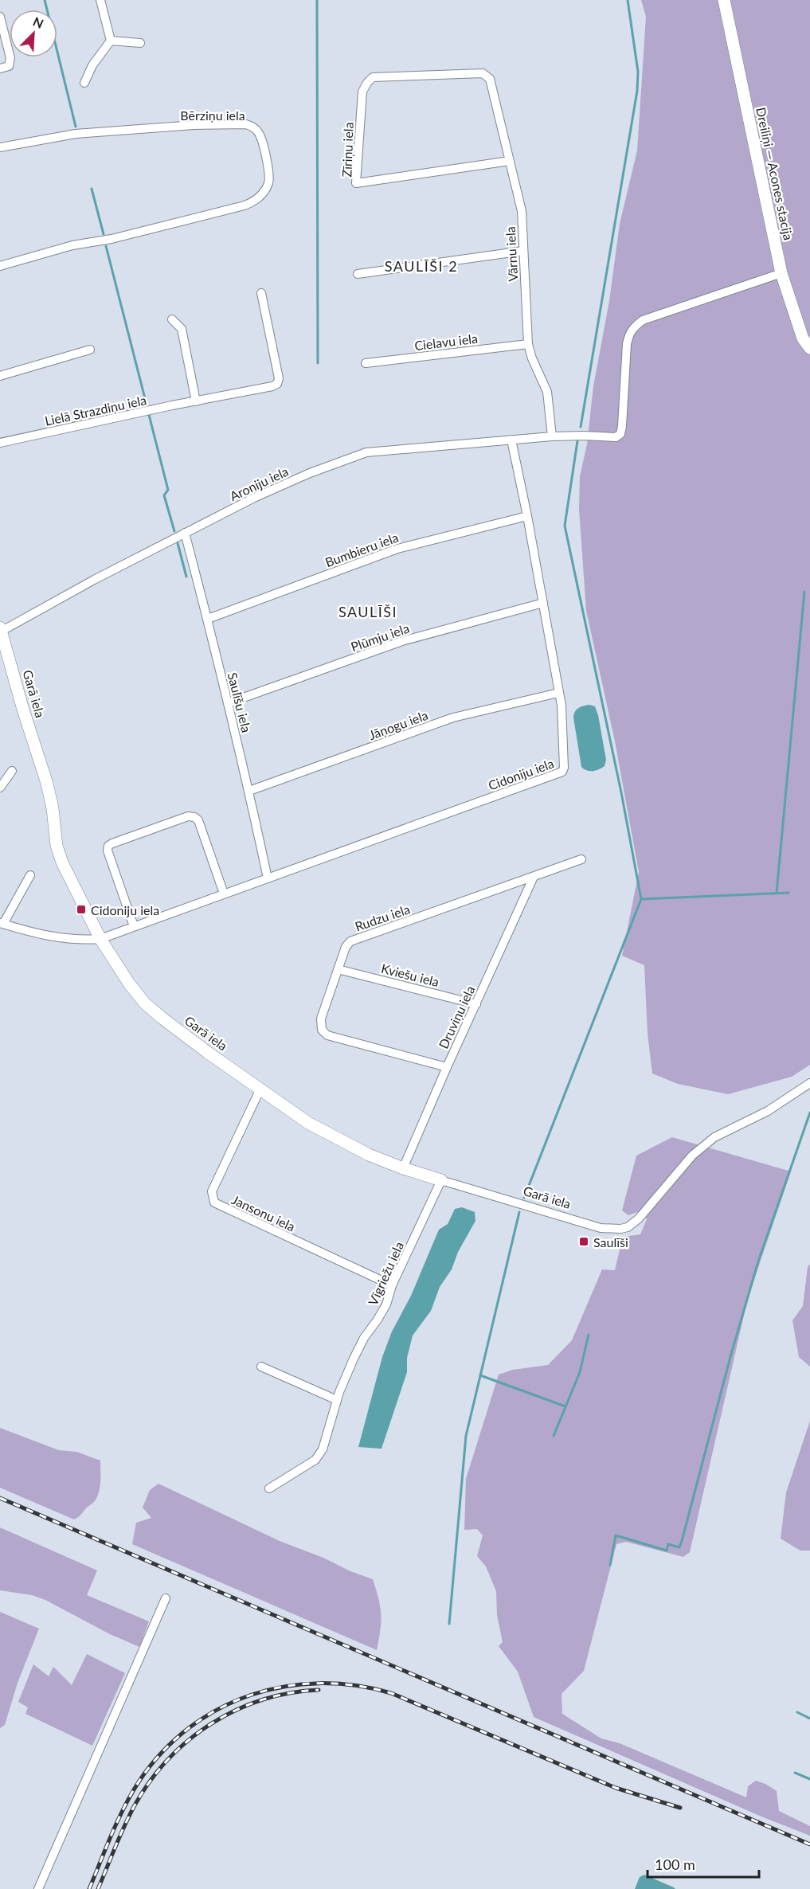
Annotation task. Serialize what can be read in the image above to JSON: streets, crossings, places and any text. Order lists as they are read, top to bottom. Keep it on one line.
{"streets":{"street":["Bērziņu iela","Zīriņu iela","Dreiliņi — Acones stacija","Vārnu iela","Cielavu iela","Lielā Strazdiņu iela","Aroniju iela","Bumbieru iela","Plūmju iela","Garā iela","Saulīšu iela","Jāņogu iela","Cidoniju iela","Rudzu iela","Kviešu iela","Druviņu iela","Jansonu iela","Vīgriežu iela"]},"crossings":[["Zīriņu iela","Vārnu iela"],["Dreiliņi — Acones stacija","Aroniju iela"],["Vārnu iela","Cielavu iela"],["Vārnu iela","Aroniju iela"],["Aroniju iela","Garā iela"],["Aroniju iela","Saulīšu iela"],["Aroniju iela","Cidoniju iela"],["Bumbieru iela","Saulīšu iela"],["Bumbieru iela","Cidoniju iela"],["Plūmju iela","Saulīšu iela"],["Plūmju iela","Cidoniju iela"],["Garā iela","Cidoniju iela"],["Garā iela","Druviņu iela"],["Garā iela","Jansonu iela"],["Garā iela","Vīgriežu iela"],["Saulīšu iela","Jāņogu iela"],["Saulīšu iela","Cidoniju iela"],["Jāņogu iela","Cidoniju iela"],["Rudzu iela","Kviešu iela"],["Rudzu iela","Druviņu iela"],["Kviešu iela","Druviņu iela"],["Jansonu iela","Vīgriežu iela"]],"districts":["SAULĪŠI 2","SAULĪŠI"],"places":{"transit":["Cidoniju iela","Saulīši"]},"scale_bar":"100 m","north":"top right"}
